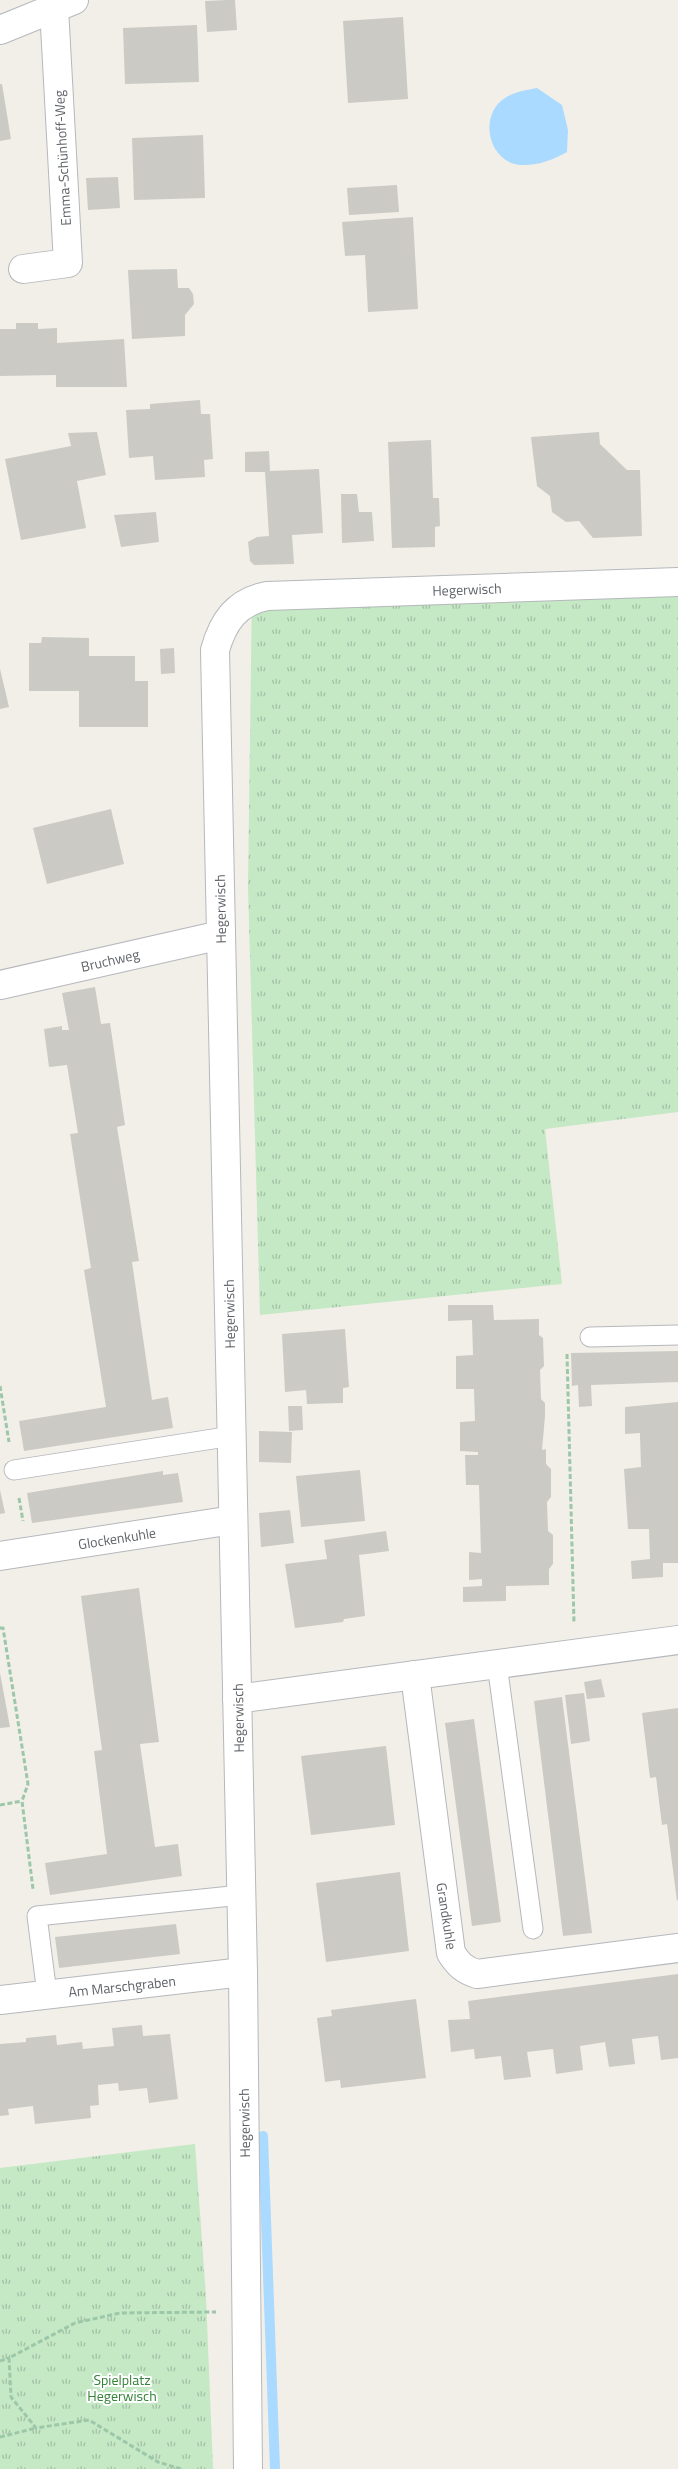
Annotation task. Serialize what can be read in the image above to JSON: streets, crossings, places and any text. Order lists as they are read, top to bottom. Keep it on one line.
{"streets":{"street":["Emma-Schünhoff-Weg","Hegerwisch","Bruchweg","Glockenkuhle","Grandkuhle","Am Marschgraben"]},"crossings":[["Hegerwisch","Bruchweg"],["Hegerwisch","Glockenkuhle"],["Hegerwisch","Am Marschgraben"]],"parks":["Spielplatz Hegerwisch"]}
